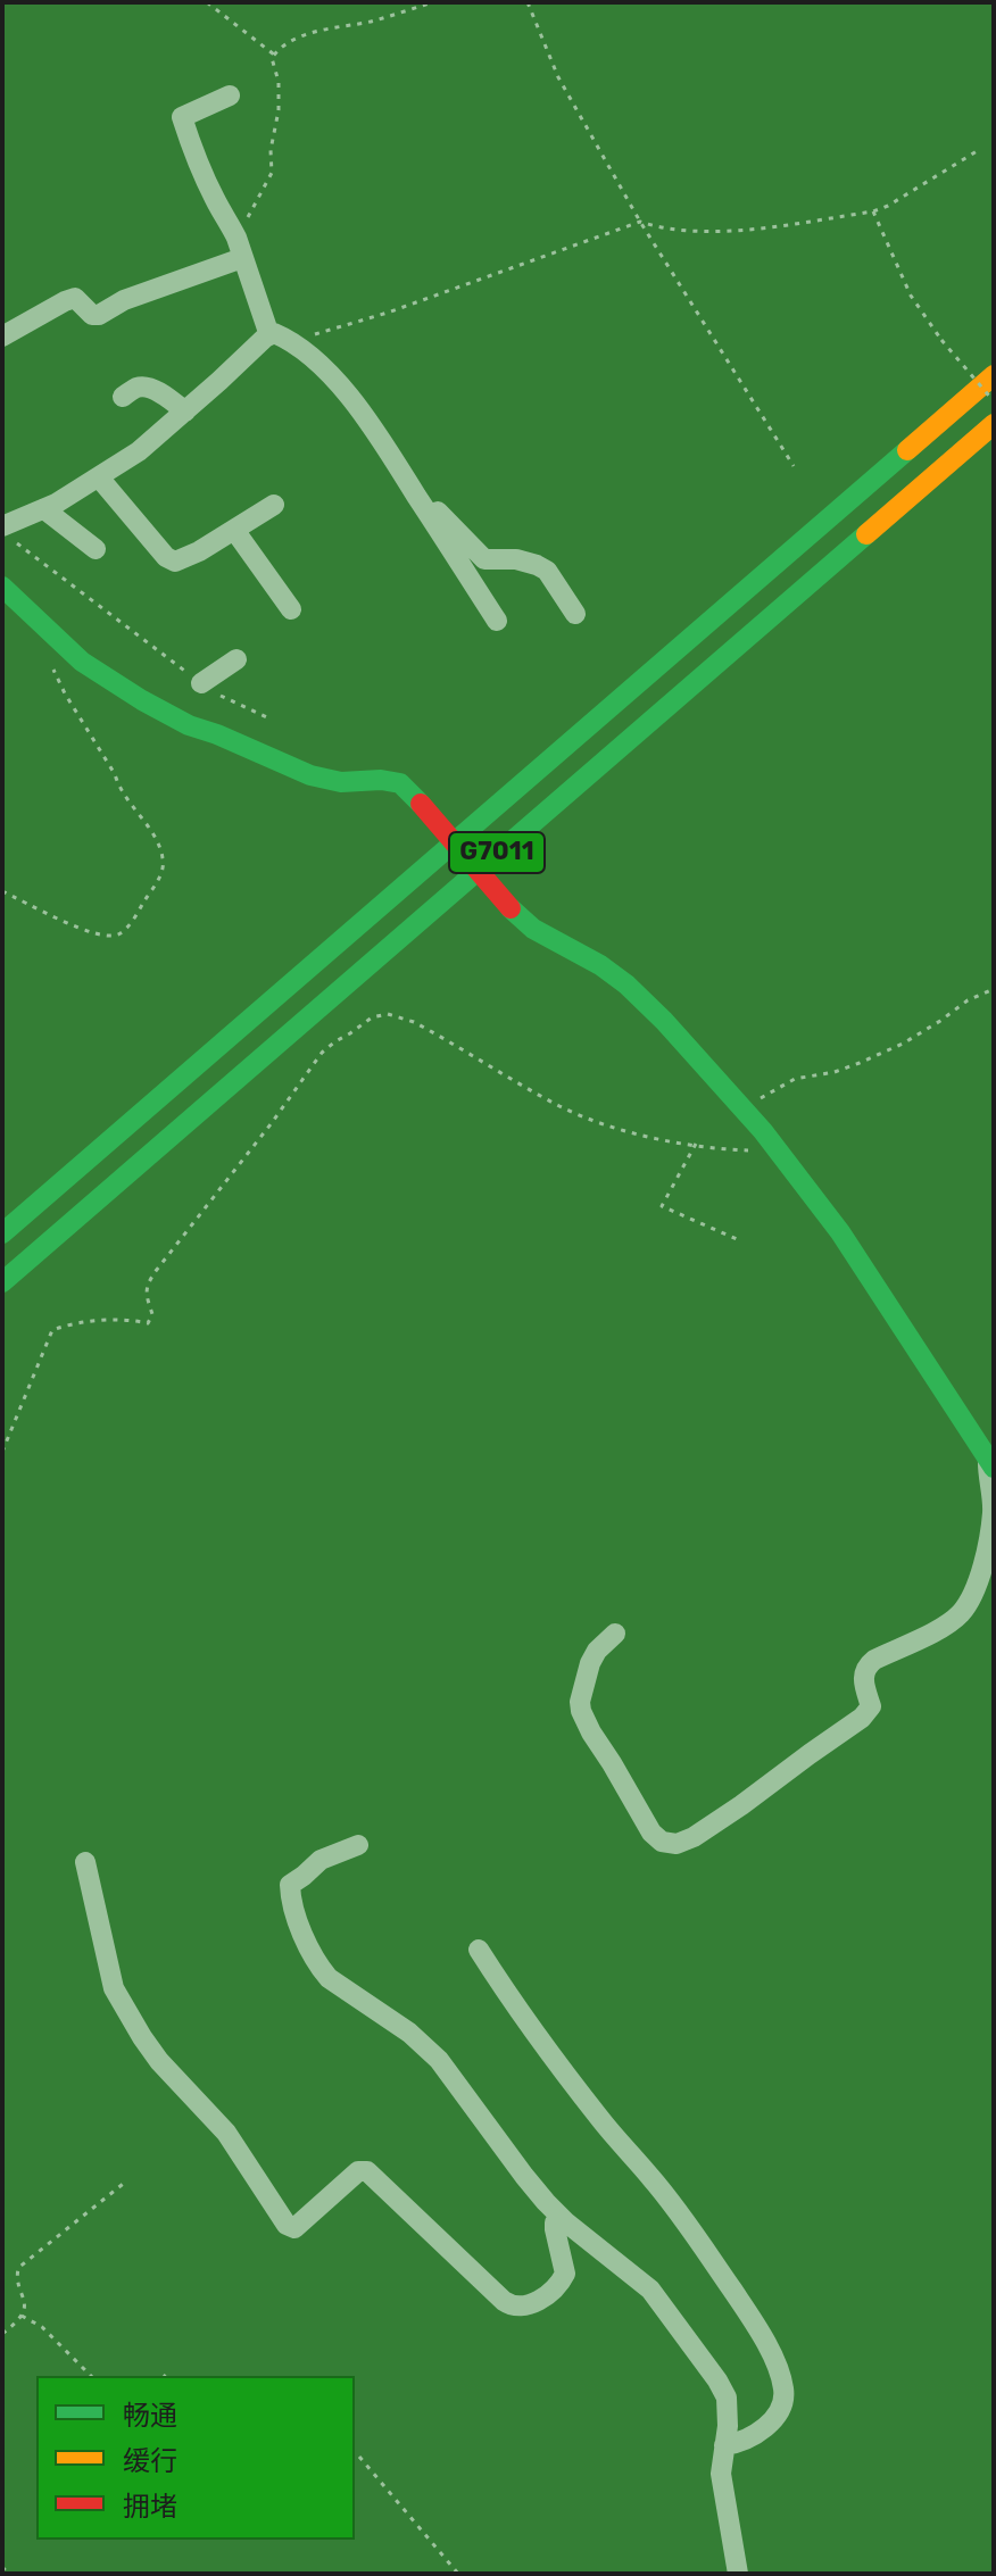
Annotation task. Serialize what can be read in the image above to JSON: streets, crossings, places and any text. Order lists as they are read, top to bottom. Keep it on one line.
{"streets":{"main road":["G7011"]},"legend":["畅通","缓行","拥堵"]}
